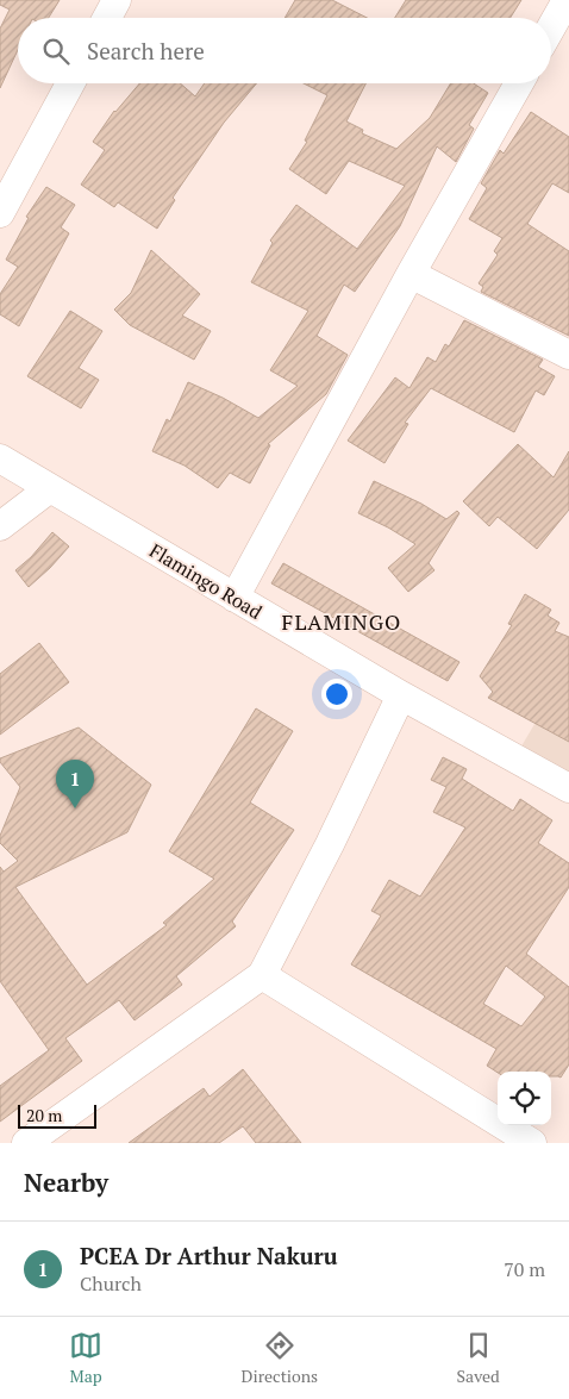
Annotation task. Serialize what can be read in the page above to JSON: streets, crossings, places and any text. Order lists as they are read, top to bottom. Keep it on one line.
{"streets":{"street":["Flamingo Road"]},"districts":["FLAMINGO"],"scale_bar":"20 m","page":{"search":"Search here","pins":"1","scale":"20 m","heading":"Nearby","list":[{"mark":"1","name":"PCEA Dr Arthur Nakuru","note":"Church","value":"70 m"}],"nav":["Map","Directions","Saved"]}}
